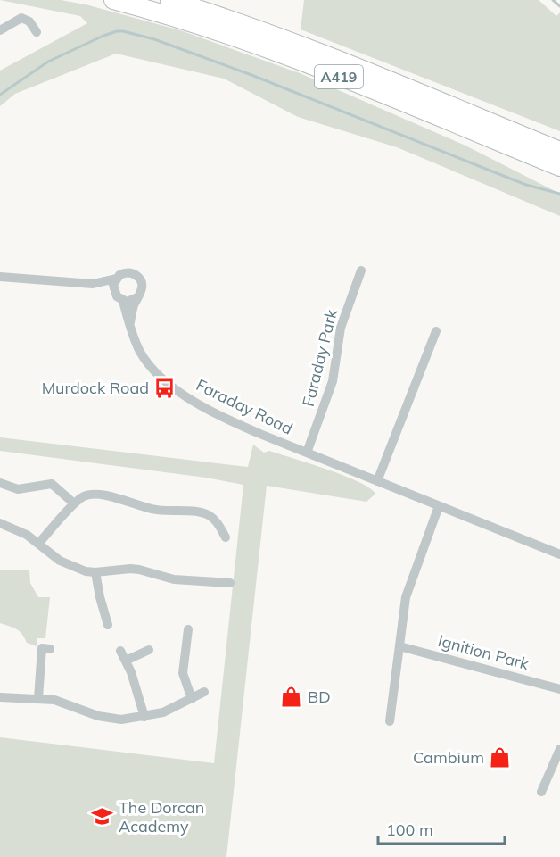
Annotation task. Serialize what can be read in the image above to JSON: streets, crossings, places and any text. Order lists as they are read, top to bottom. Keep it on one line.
{"streets":{"highway":["A419"],"street":["Faraday Park","Faraday Road","Ignition Park"]},"crossings":[["Faraday Park","Faraday Road"]],"places":{"bus stop":["Murdock Road"],"shop":["BD","Cambium"],"school or university":["The Dorcan Academy"]},"scale_bar":"100 m"}
